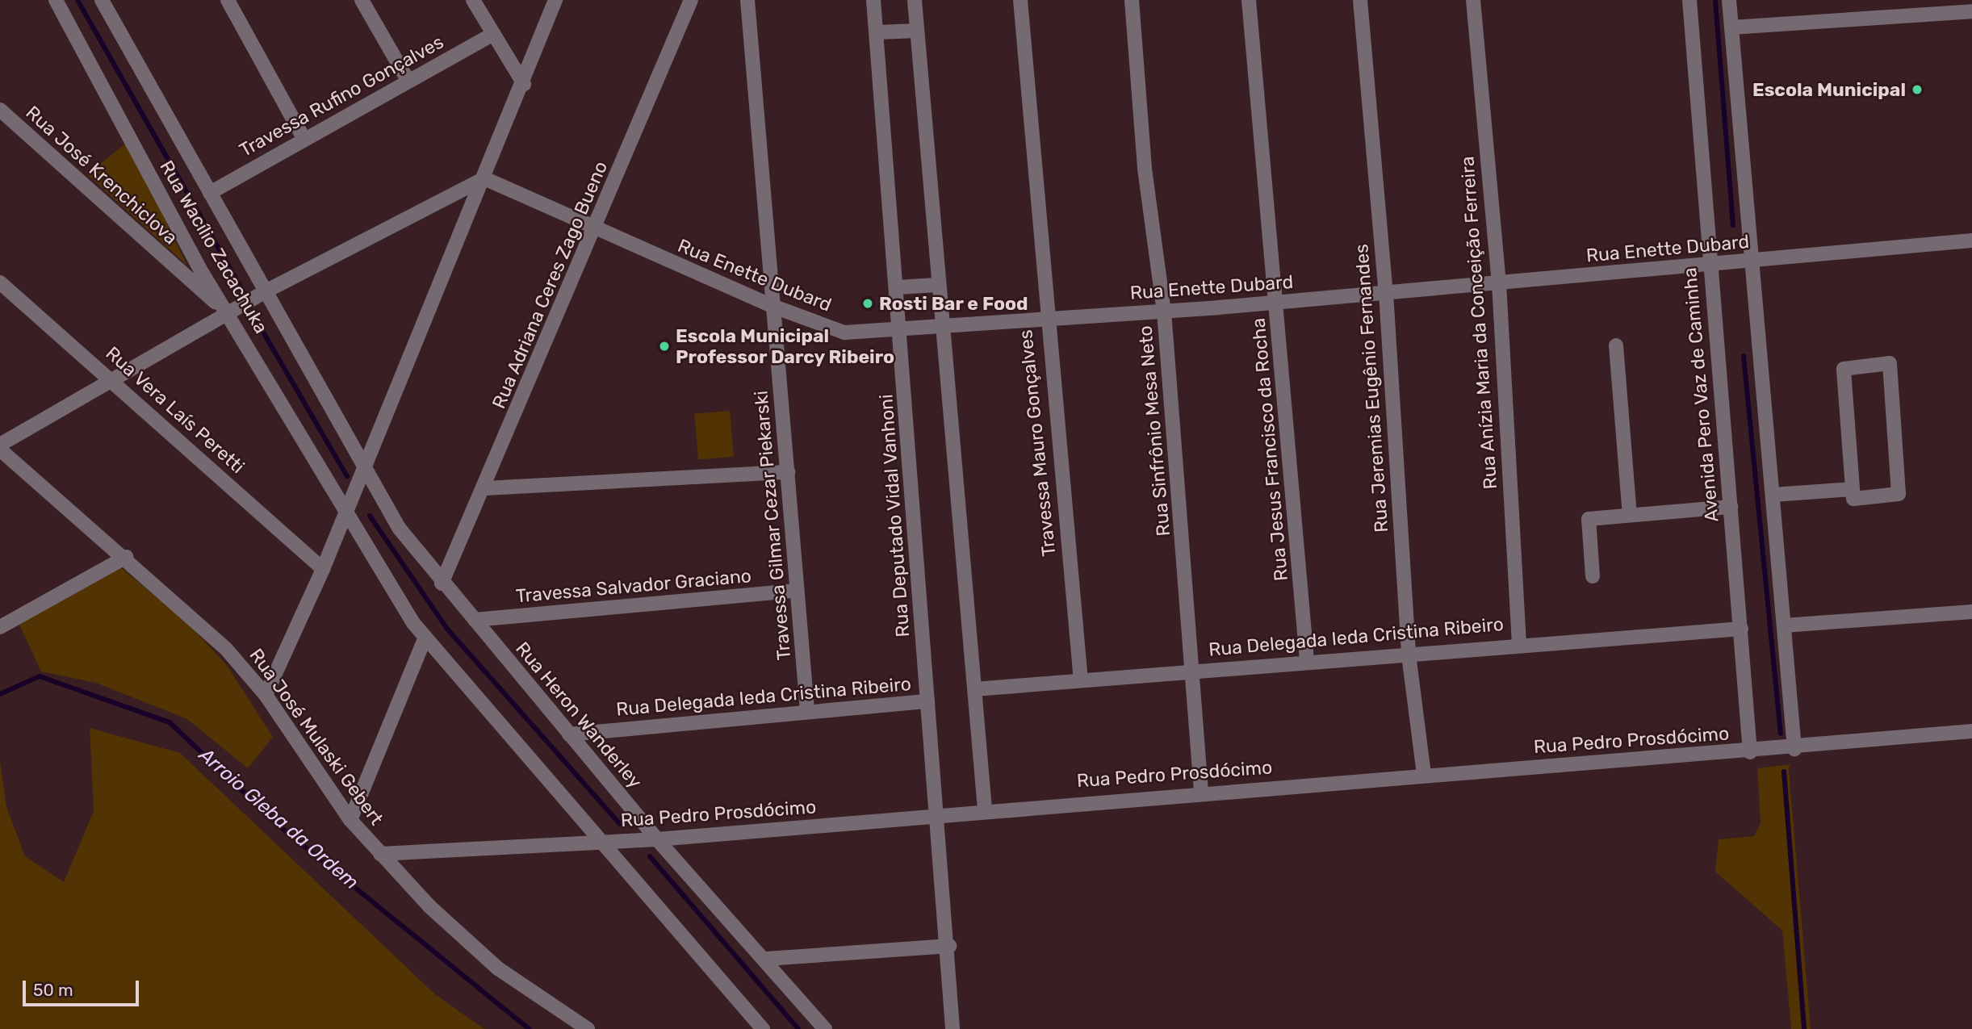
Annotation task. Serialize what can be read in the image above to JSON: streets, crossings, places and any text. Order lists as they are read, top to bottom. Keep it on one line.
{"streets":{"street":["Travessa Rufino Gonçalves","Rua José Krenchiclova","Rua Wacílio Zacachuka","Rua Enette Dubard","Rua Adriana Ceres Zago Bueno","Rua Anízia Maria da Conceição Ferreira","Rua Jeremias Eugênio Fernandes","Avenida Pero Vaz de Caminha","Rua Vera Laís Peretti","Rua Sinfrônio Mesa Neto","Travessa Mauro Gonçalves","Rua Jesus Francisco da Rocha","Rua Deputado Vidal Vanhoni","Travessa Gilmar Cezar Piekarski","Travessa Salvador Graciano","Rua Delegada Ieda Cristina Ribeiro","Rua Heron Wanderley","Rua José Mulaski Gebert","Rua Pedro Prosdócimo"]},"crossings":[["Travessa Rufino Gonçalves","Rua Wacílio Zacachuka"],["Rua José Krenchiclova","Rua Wacílio Zacachuka"],["Rua Wacílio Zacachuka","Rua Heron Wanderley"],["Rua Enette Dubard","Rua Adriana Ceres Zago Bueno"],["Rua Enette Dubard","Rua Anízia Maria da Conceição Ferreira"],["Rua Enette Dubard","Rua Jeremias Eugênio Fernandes"],["Rua Enette Dubard","Avenida Pero Vaz de Caminha"],["Rua Enette Dubard","Rua Sinfrônio Mesa Neto"],["Rua Enette Dubard","Travessa Mauro Gonçalves"],["Rua Enette Dubard","Rua Jesus Francisco da Rocha"],["Rua Enette Dubard","Rua Deputado Vidal Vanhoni"],["Rua Enette Dubard","Travessa Gilmar Cezar Piekarski"],["Rua Adriana Ceres Zago Bueno","Rua Heron Wanderley"],["Rua Anízia Maria da Conceição Ferreira","Rua Delegada Ieda Cristina Ribeiro"],["Rua Jeremias Eugênio Fernandes","Rua Delegada Ieda Cristina Ribeiro"],["Rua Jeremias Eugênio Fernandes","Rua Pedro Prosdócimo"],["Avenida Pero Vaz de Caminha","Rua Delegada Ieda Cristina Ribeiro"],["Avenida Pero Vaz de Caminha","Rua Pedro Prosdócimo"],["Rua Sinfrônio Mesa Neto","Rua Delegada Ieda Cristina Ribeiro"],["Rua Sinfrônio Mesa Neto","Rua Pedro Prosdócimo"],["Travessa Mauro Gonçalves","Rua Delegada Ieda Cristina Ribeiro"],["Rua Jesus Francisco da Rocha","Rua Delegada Ieda Cristina Ribeiro"],["Rua Deputado Vidal Vanhoni","Rua Delegada Ieda Cristina Ribeiro"],["Rua Deputado Vidal Vanhoni","Rua Pedro Prosdócimo"],["Travessa Gilmar Cezar Piekarski","Travessa Salvador Graciano"],["Travessa Gilmar Cezar Piekarski","Rua Delegada Ieda Cristina Ribeiro"],["Travessa Salvador Graciano","Rua Heron Wanderley"],["Rua Delegada Ieda Cristina Ribeiro","Rua Heron Wanderley"],["Rua Heron Wanderley","Rua Pedro Prosdócimo"],["Rua José Mulaski Gebert","Rua Pedro Prosdócimo"]],"water":["Arroio Gleba da Ordem"],"places":["Escola Municipal","Rosti Bar e Food","Escola Municipal Professor Darcy Ribeiro"],"scale_bar":"50 m"}
